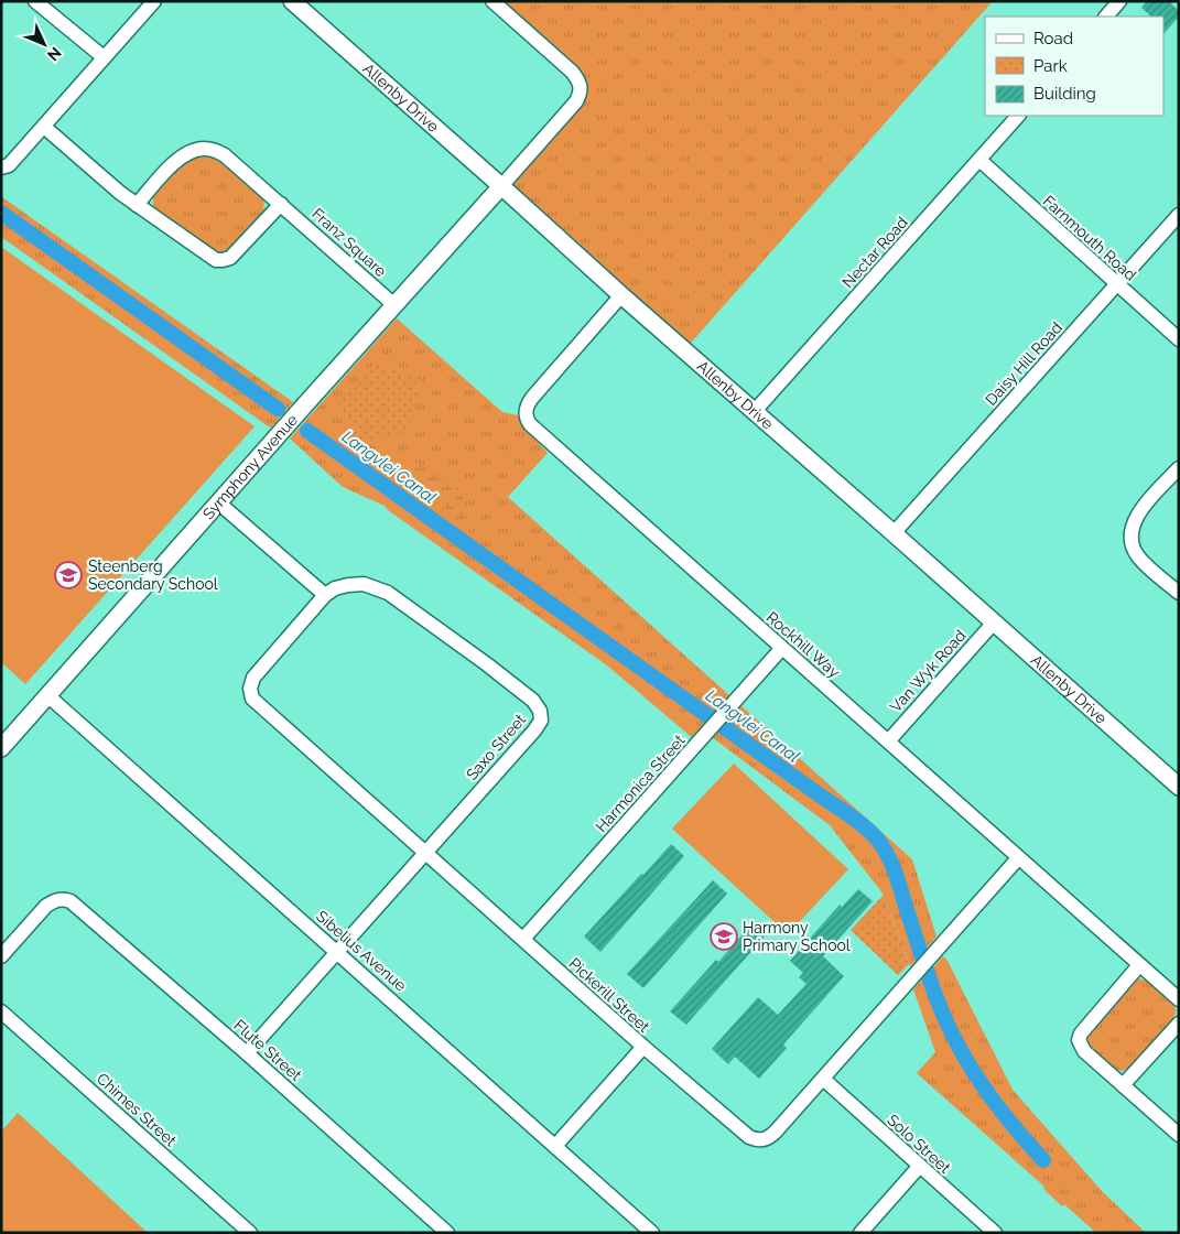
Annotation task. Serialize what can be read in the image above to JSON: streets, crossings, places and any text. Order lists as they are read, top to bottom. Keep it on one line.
{"streets":{"street":["Allenby Drive","Farnmouth Road","Franz Square","Nectar Road","Daisy Hill Road","Symphony Avenue","Rockhill Way","Van Wyk Road","Saxo Street","Harmonica Street","Sibelius Avenue","Pickerill Street","Flute Street","Chimes Street","Solo Street"]},"crossings":[["Allenby Drive","Nectar Road"],["Allenby Drive","Daisy Hill Road"],["Allenby Drive","Symphony Avenue"],["Allenby Drive","Rockhill Way"],["Allenby Drive","Van Wyk Road"],["Farnmouth Road","Nectar Road"],["Farnmouth Road","Daisy Hill Road"],["Franz Square","Symphony Avenue"],["Symphony Avenue","Sibelius Avenue"],["Rockhill Way","Van Wyk Road"],["Rockhill Way","Harmonica Street"],["Rockhill Way","Pickerill Street"],["Saxo Street","Sibelius Avenue"],["Saxo Street","Pickerill Street"],["Saxo Street","Flute Street"],["Harmonica Street","Pickerill Street"],["Pickerill Street","Solo Street"]],"water":["Langvlei Canal"],"places":{"school or university":["Steenberg Secondary School","Harmony Primary School"]},"legend":["Road","Park","Building"],"north":"bottom right"}
